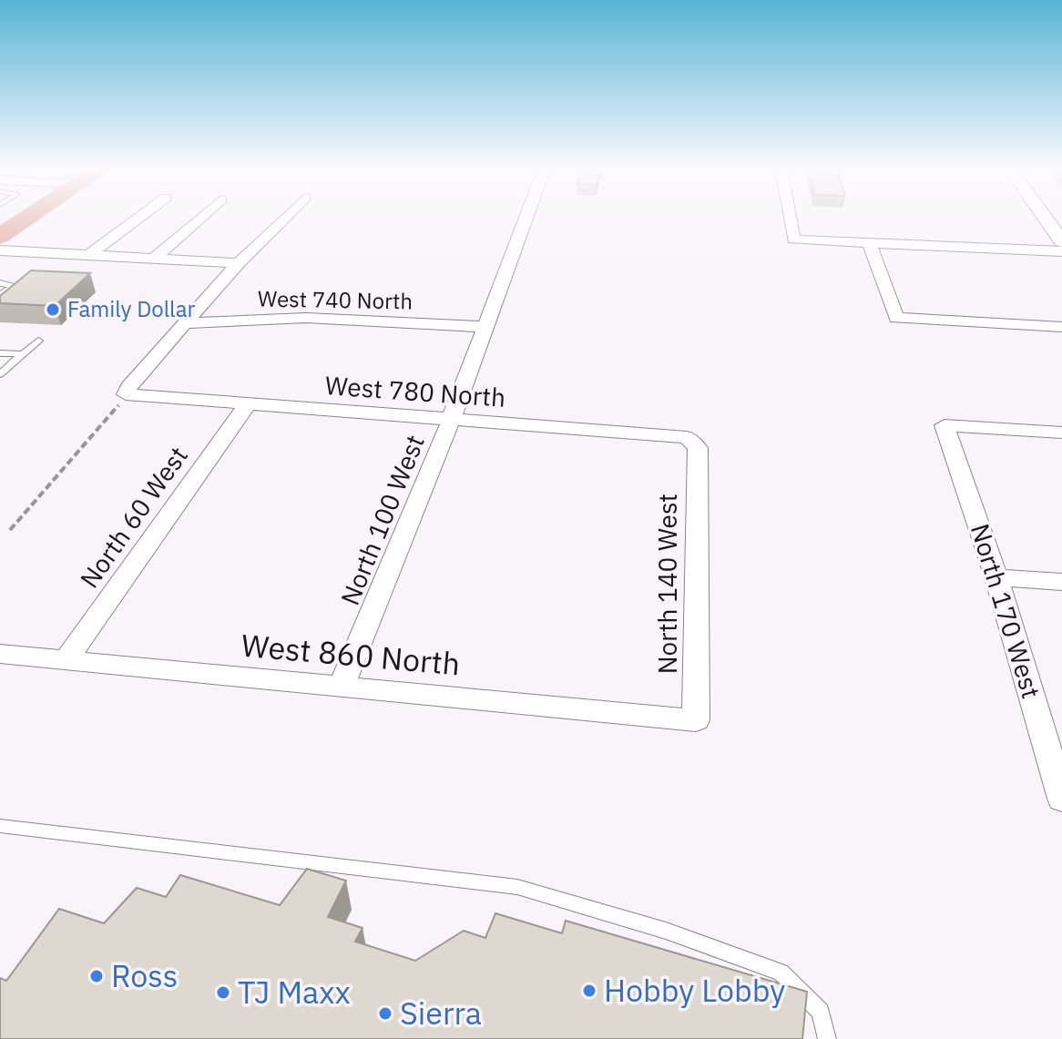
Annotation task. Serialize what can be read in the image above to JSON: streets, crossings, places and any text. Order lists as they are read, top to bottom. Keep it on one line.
{"streets":{"street":["West 740 North","West 780 North","North 60 West","North 100 West","North 140 West","North 170 West","West 860 North"]},"crossings":[["West 740 North","North 100 West"],["West 780 North","North 60 West"],["West 780 North","North 100 West"],["West 780 North","North 140 West"],["North 60 West","West 860 North"],["North 100 West","West 860 North"],["North 140 West","West 860 North"]],"places":["Family Dollar","Ross","Hobby Lobby","TJ Maxx","Sierra"]}
